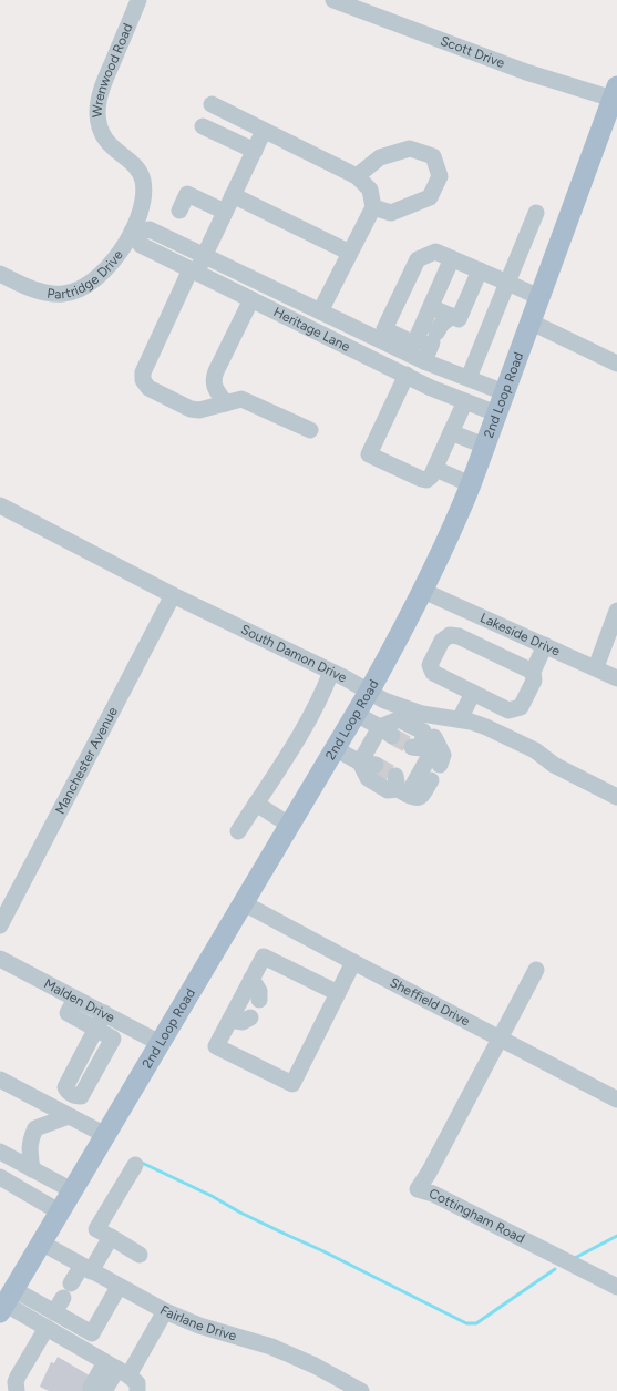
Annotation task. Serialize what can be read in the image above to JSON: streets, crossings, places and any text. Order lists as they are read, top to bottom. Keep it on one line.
{"streets":{"main road":["2nd Loop Road"],"street":["Scott Drive","Wrenwood Road","Partridge Drive","Heritage Lane","Lakeside Drive","South Damon Drive","Manchester Avenue","Malden Drive","Sheffield Drive","Cottingham Road","Fairlane Drive"]},"crossings":[["Scott Drive","2nd Loop Road"],["Wrenwood Road","Partridge Drive"],["Wrenwood Road","Heritage Lane"],["Partridge Drive","Heritage Lane"],["Heritage Lane","2nd Loop Road"],["2nd Loop Road","Lakeside Drive"],["2nd Loop Road","South Damon Drive"],["2nd Loop Road","Malden Drive"],["2nd Loop Road","Sheffield Drive"],["2nd Loop Road","Fairlane Drive"],["South Damon Drive","Manchester Avenue"],["Sheffield Drive","Cottingham Road"]]}
